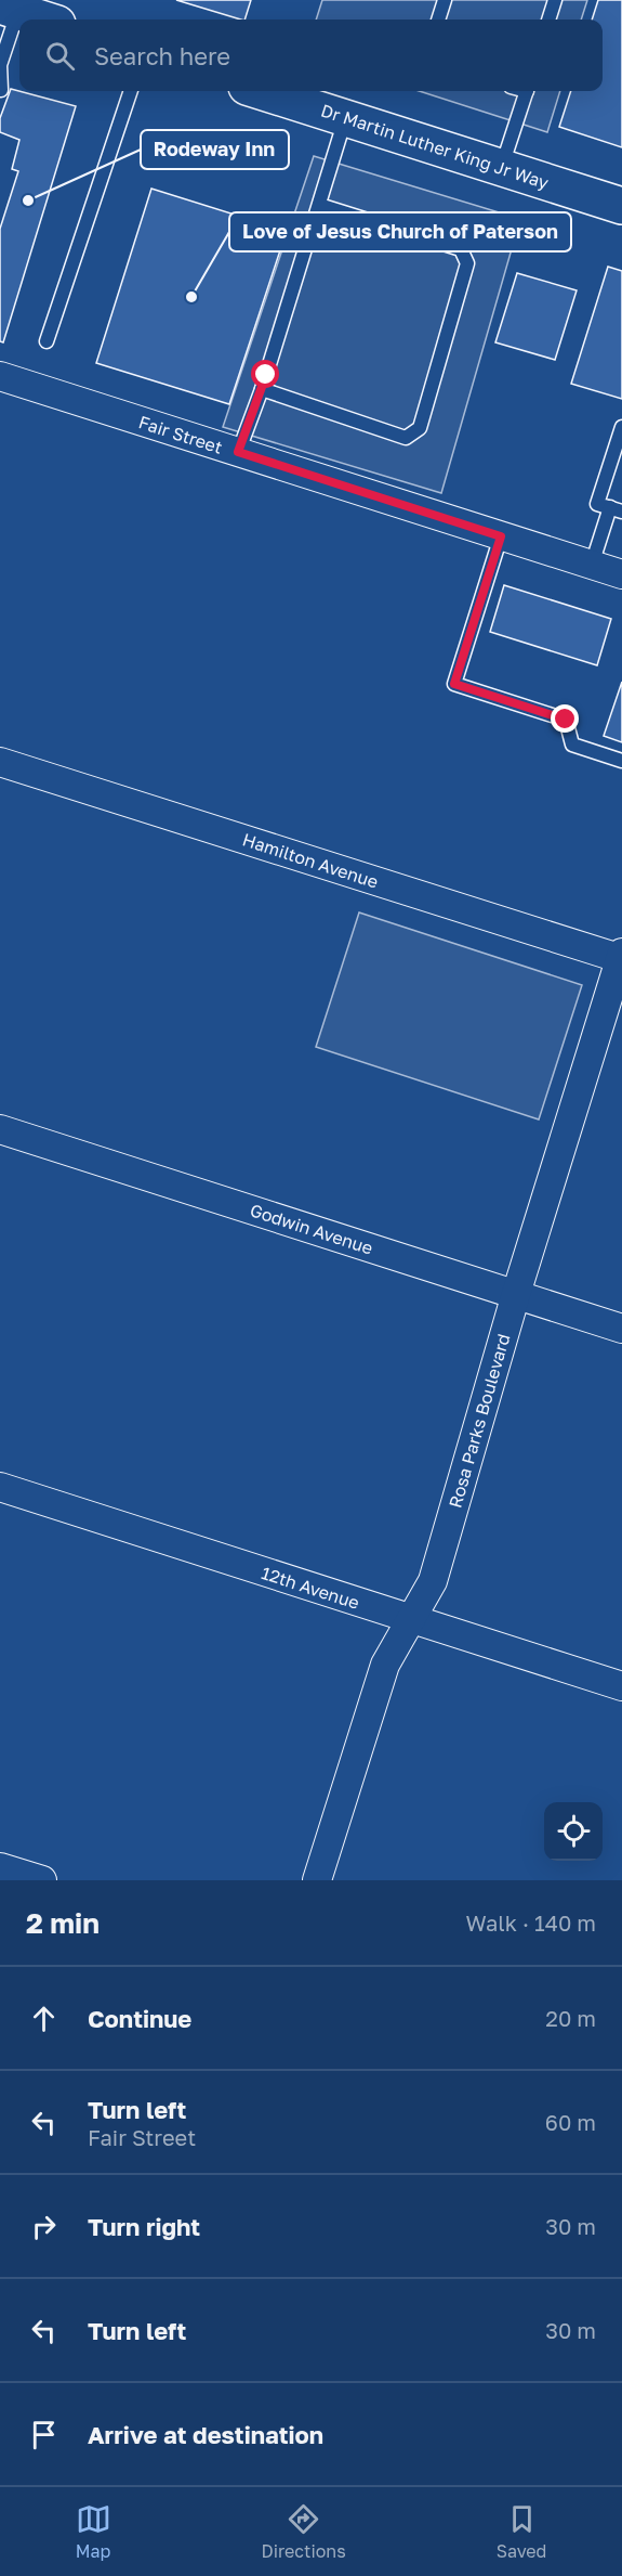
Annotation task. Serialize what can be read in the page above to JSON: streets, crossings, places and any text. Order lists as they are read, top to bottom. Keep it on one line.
{"streets":{"main road":["Dr Martin Luther King Jr Way"],"street":["Fair Street","Hamilton Avenue","Godwin Avenue","Rosa Parks Boulevard","12th Avenue"]},"crossings":[["Hamilton Avenue","Rosa Parks Boulevard"],["Godwin Avenue","Rosa Parks Boulevard"],["Rosa Parks Boulevard","12th Avenue"]],"places":["Rodeway Inn","Love of Jesus Church of Paterson"],"page":{"search":"Search here","heading":["2 min","Walk · 140 m"],"list":[["Continue","20 m"],["Turn left","Fair Street","60 m"],["Turn right","30 m"],["Turn left","30 m"],"Arrive at destination"],"nav":["Map","Directions","Saved"]}}
